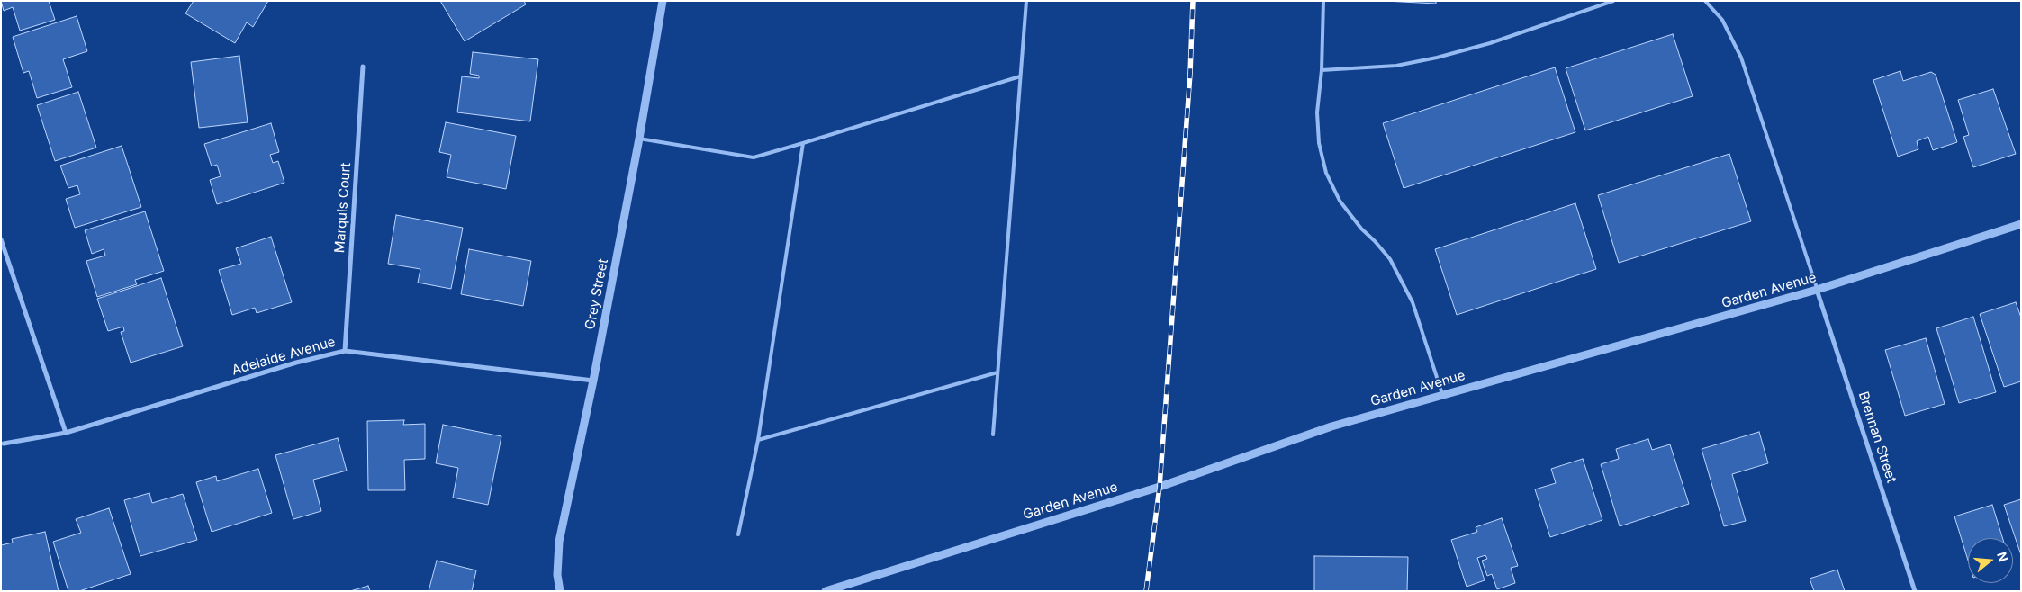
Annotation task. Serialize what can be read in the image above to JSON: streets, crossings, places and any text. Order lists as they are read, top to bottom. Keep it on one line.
{"streets":{"street":["Marquis Court","Garden Avenue","Grey Street","Adelaide Avenue","Brennan Street"]},"crossings":[["Marquis Court","Adelaide Avenue"],["Garden Avenue","Brennan Street"],["Grey Street","Adelaide Avenue"]],"north":"right"}
